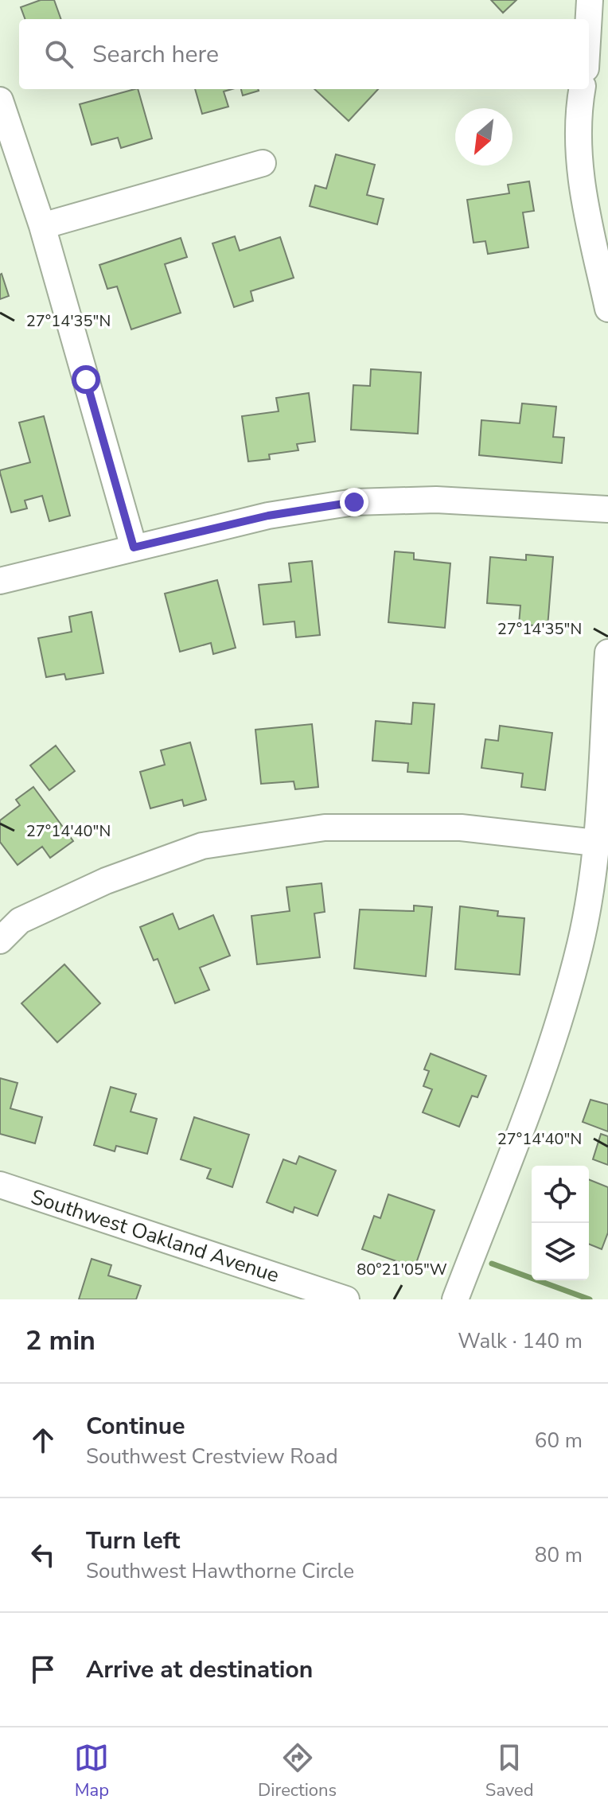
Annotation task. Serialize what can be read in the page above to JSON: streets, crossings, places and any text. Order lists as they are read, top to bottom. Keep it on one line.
{"streets":{"street":["Southwest Oakland Avenue"]},"north":"bottom left","page":{"search":"Search here","heading":["2 min","Walk · 140 m"],"list":[["Continue","Southwest Crestview Road","60 m"],["Turn left","Southwest Hawthorne Circle","80 m"],"Arrive at destination"],"nav":["Map","Directions","Saved"]},"coordinates":["27°14'35\"N","27°14'40\"N","80°21'05\"W"]}
